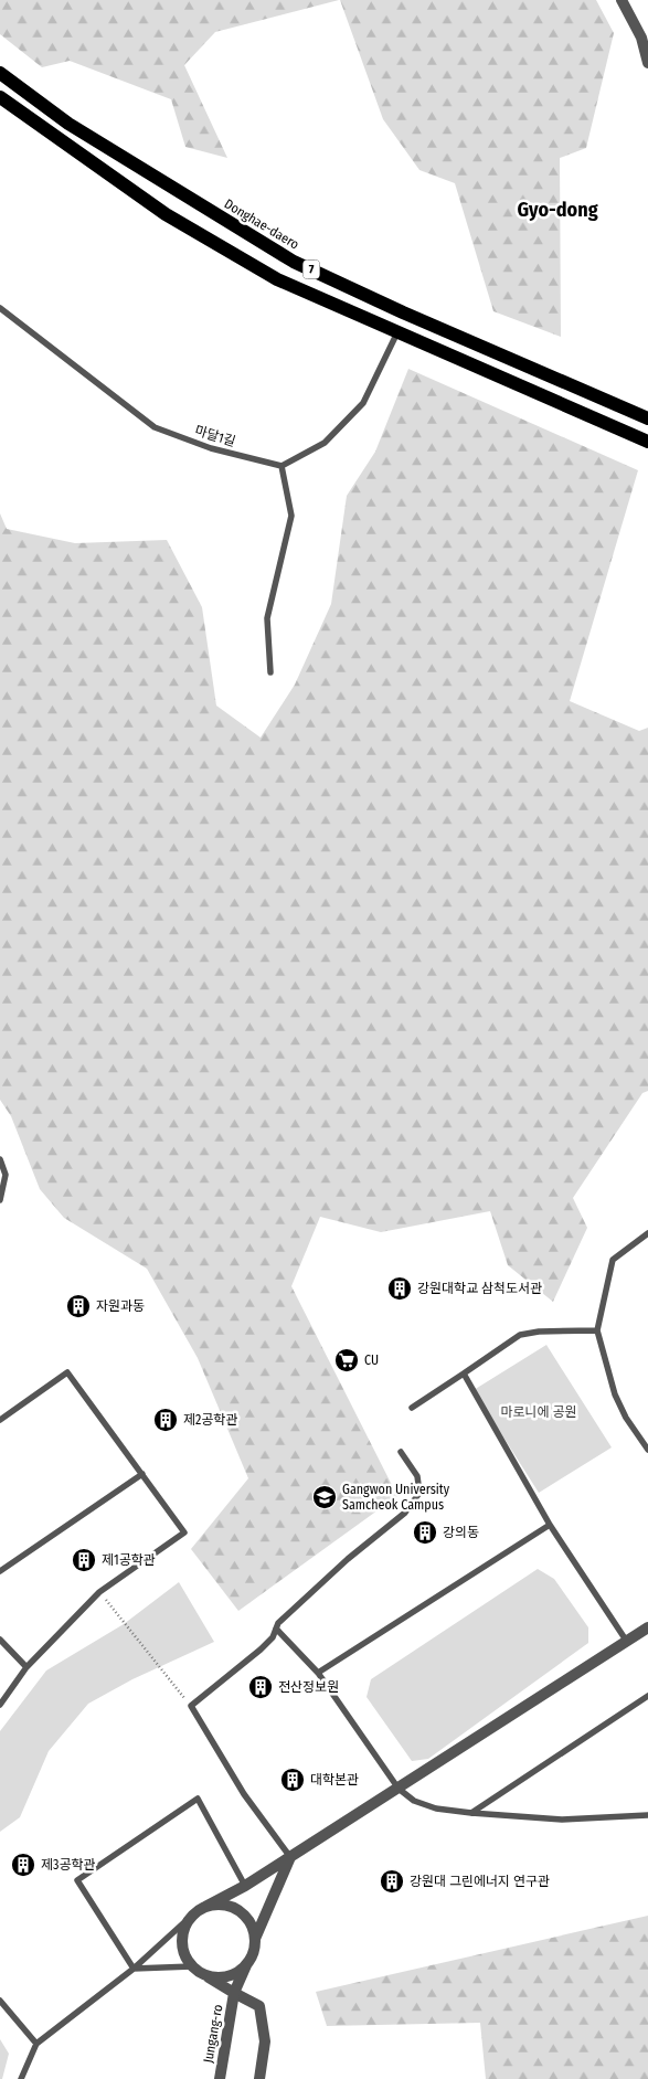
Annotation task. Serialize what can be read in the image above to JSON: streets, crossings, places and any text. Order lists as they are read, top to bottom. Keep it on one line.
{"streets":{"main road":["Donghae-daero","7"],"street":["Jungang-ro"],"lane":["마달1길"]},"districts":["Gyo-dong"],"parks":["마로니에 공원"],"places":{"building":["강원대학교 삼척도서관","자원과동","제2공학관","강의동","제1공학관","전산정보원","대학본관","제3공학관","강원대 그린에너지 연구관"],"supermarket":["CU"],"school or university":["Gangwon University Samcheok Campus"]}}
